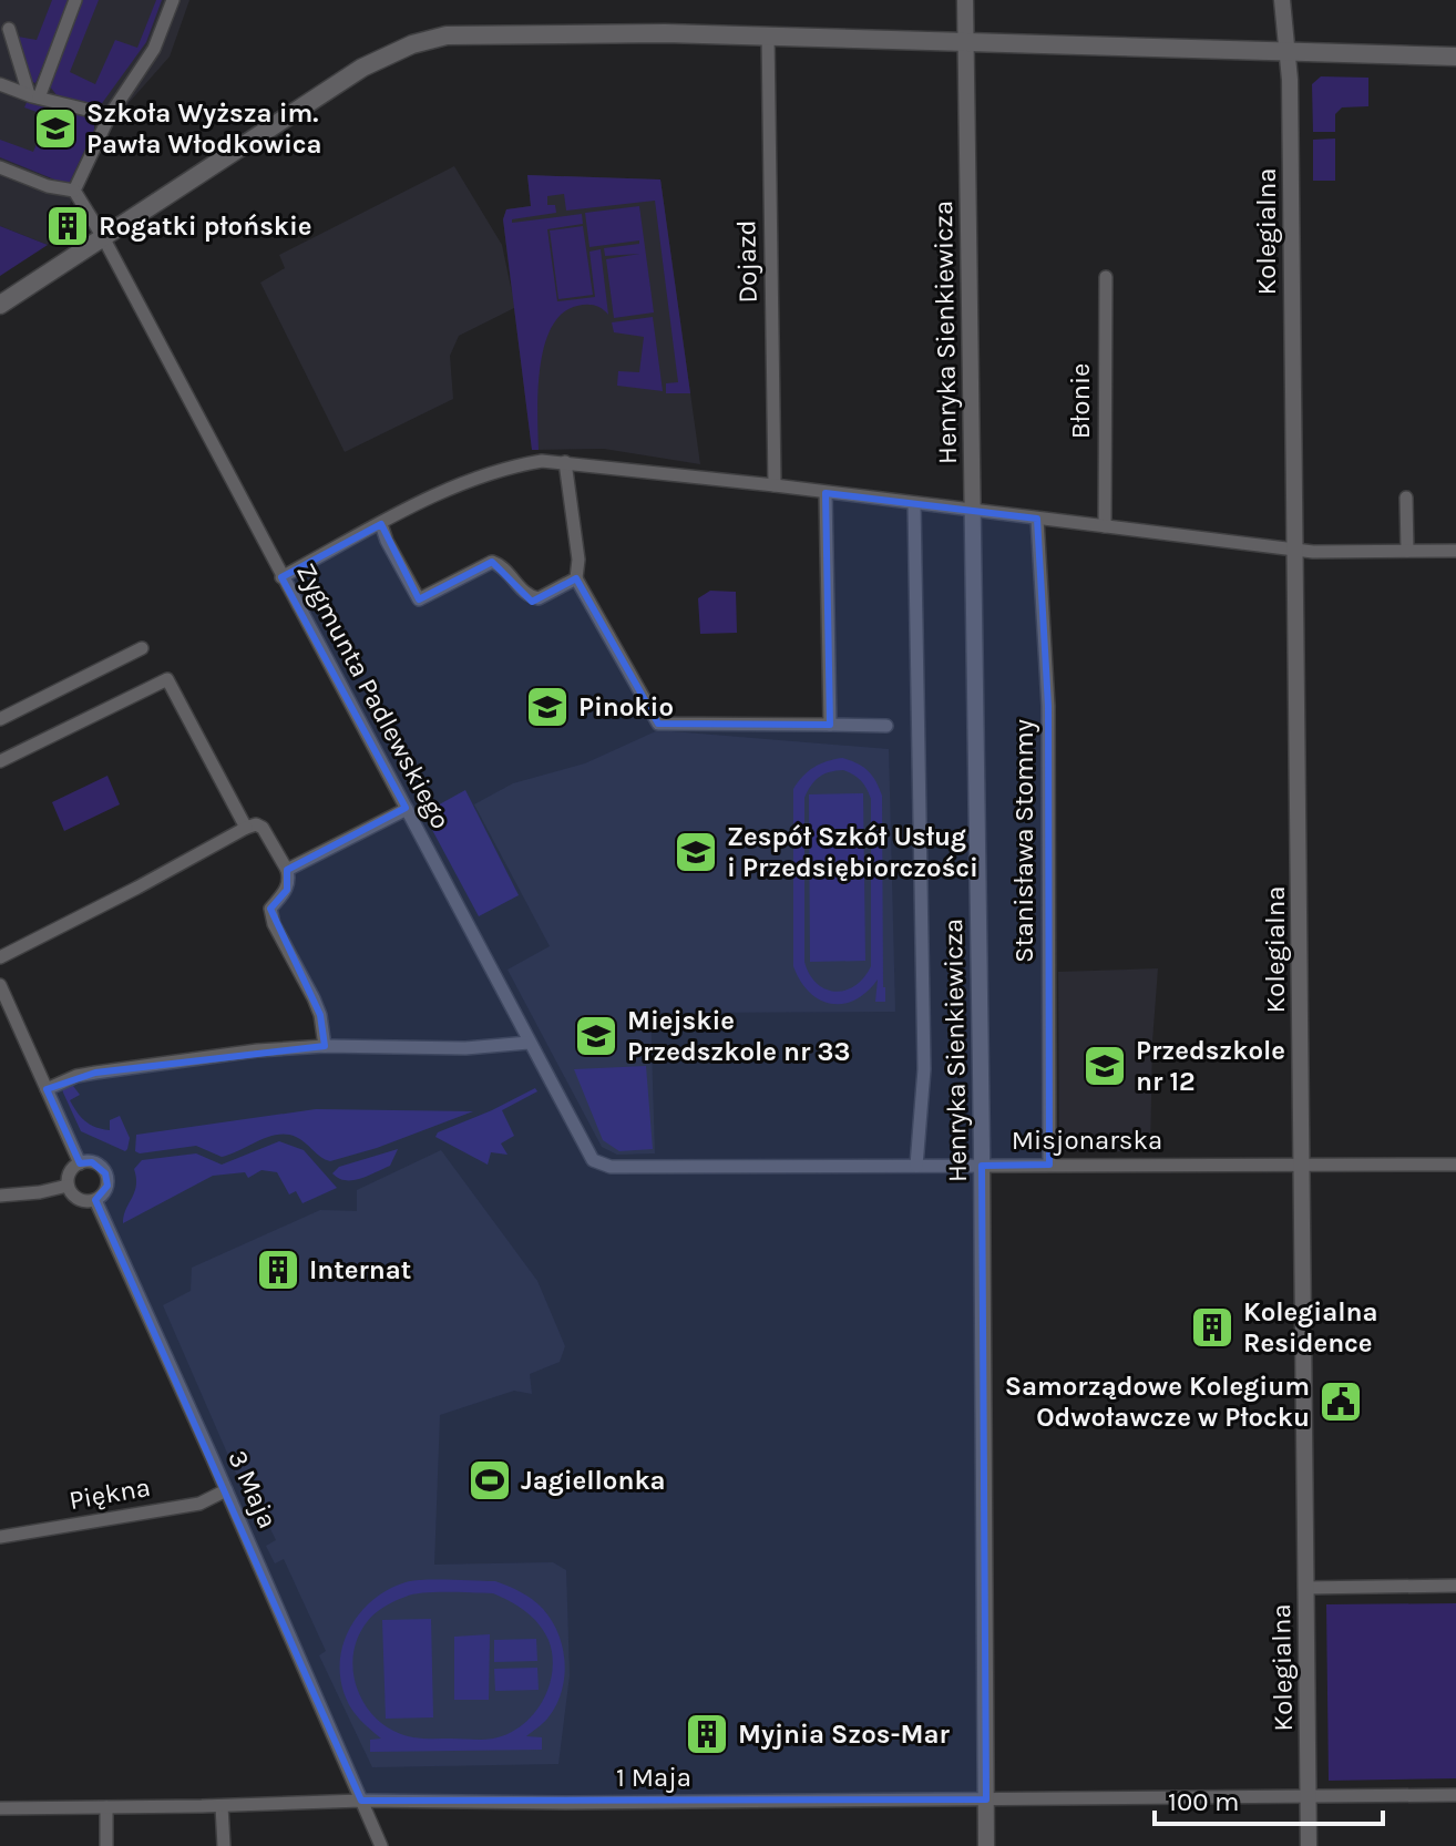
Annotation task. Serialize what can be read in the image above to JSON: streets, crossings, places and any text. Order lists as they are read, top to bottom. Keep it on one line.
{"streets":{"street":["Kolegialna","Dojazd","Henryka Sienkiewicza","Błonie","Zygmunta Padlewskiego","Stanisława Stommy","Misjonarska","3 Maja","Piękna","1 Maja"]},"crossings":[["Kolegialna","Misjonarska"],["Kolegialna","1 Maja"],["Henryka Sienkiewicza","Misjonarska"],["Henryka Sienkiewicza","1 Maja"],["Zygmunta Padlewskiego","Misjonarska"],["Stanisława Stommy","Misjonarska"],["3 Maja","Piękna"],["3 Maja","1 Maja"]],"places":{"school or university":["Szkoła Wyższa im. Pawła Włodkowica","Pinokio","Zespół Szkół Usług i Przedsiębiorczości","Miejskie Przedszkole nr 33","Przedszkole nr 12"],"building":["Rogatki płońskie","Internat","Kolegialna Residence","Myjnia Szos-Mar"],"public building":["Samorządowe Kolegium Odwoławcze w Płocku"],"sports":["Jagiellonka"]},"scale_bar":"100 m"}
